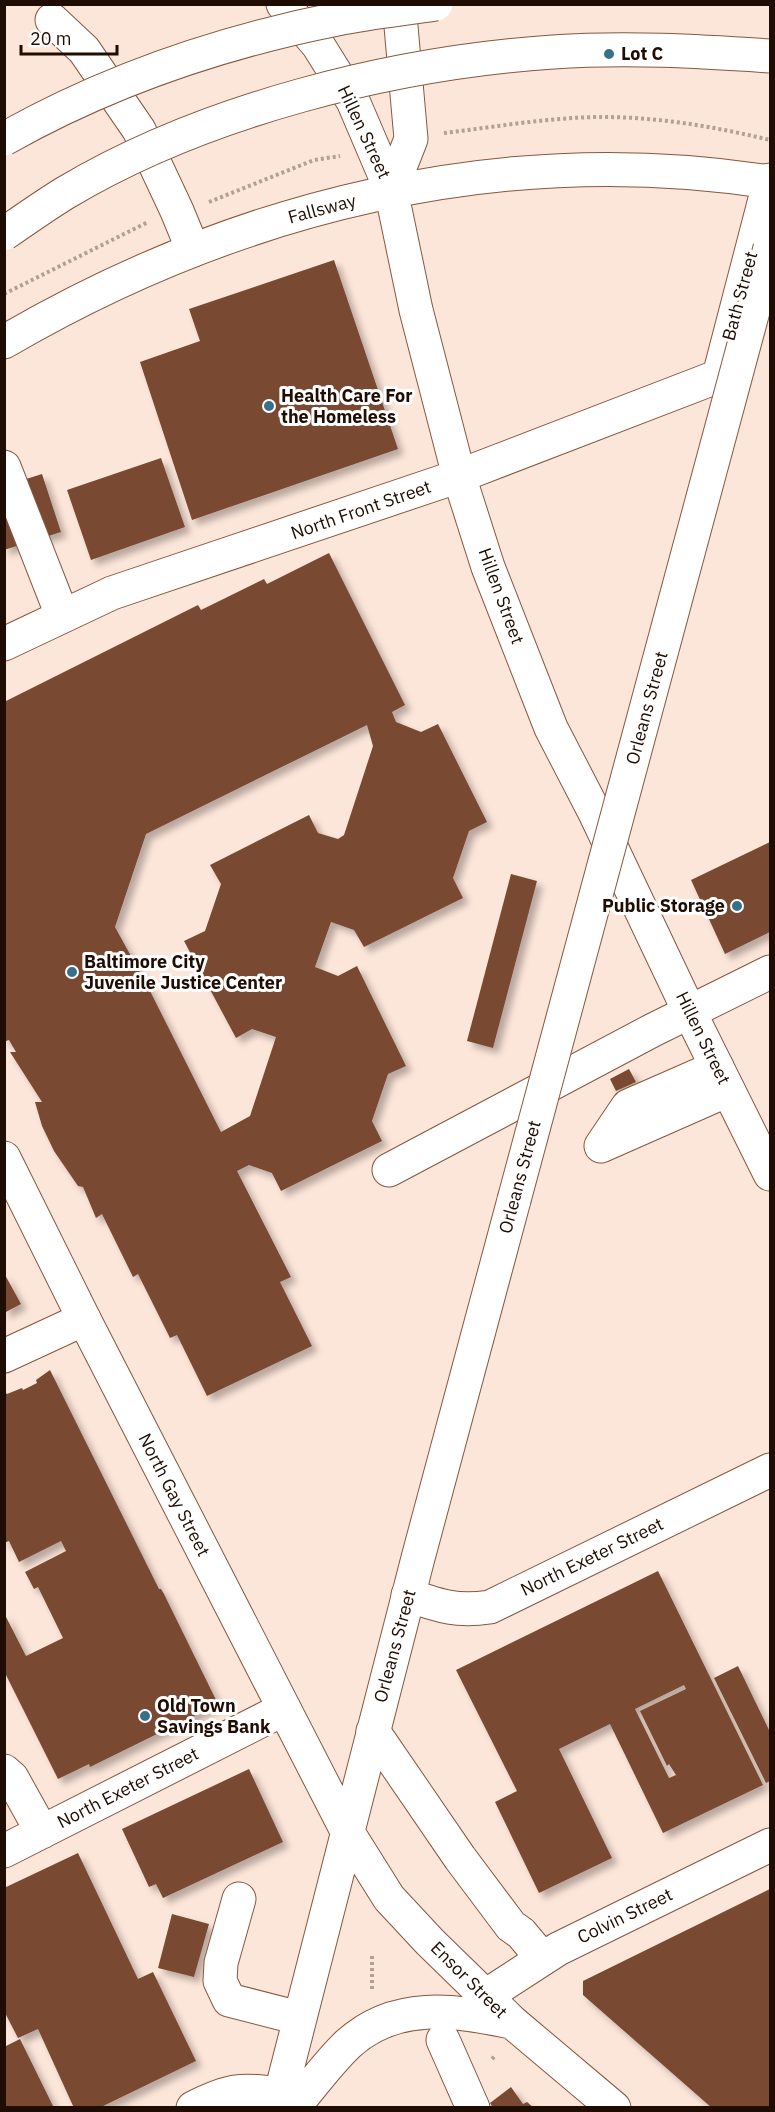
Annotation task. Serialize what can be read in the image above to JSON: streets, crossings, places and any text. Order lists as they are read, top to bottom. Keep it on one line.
{"streets":{"main road":["Hillen Street","Fallsway","Bath Street","North Front Street","Orleans Street","North Gay Street","North Exeter Street","Colvin Street","Ensor Street"]},"crossings":[["Hillen Street","Fallsway"],["Hillen Street","North Front Street"],["Fallsway","Bath Street"],["Bath Street","North Front Street"],["Orleans Street","North Gay Street"],["Orleans Street","North Exeter Street"],["Orleans Street","Ensor Street"],["North Gay Street","North Exeter Street"],["North Gay Street","Ensor Street"],["Colvin Street","Ensor Street"]],"places":["Lot C","Health Care For the Homeless","Public Storage","Baltimore City Juvenile Justice Center","Old Town Savings Bank"],"scale_bar":"20 m"}
